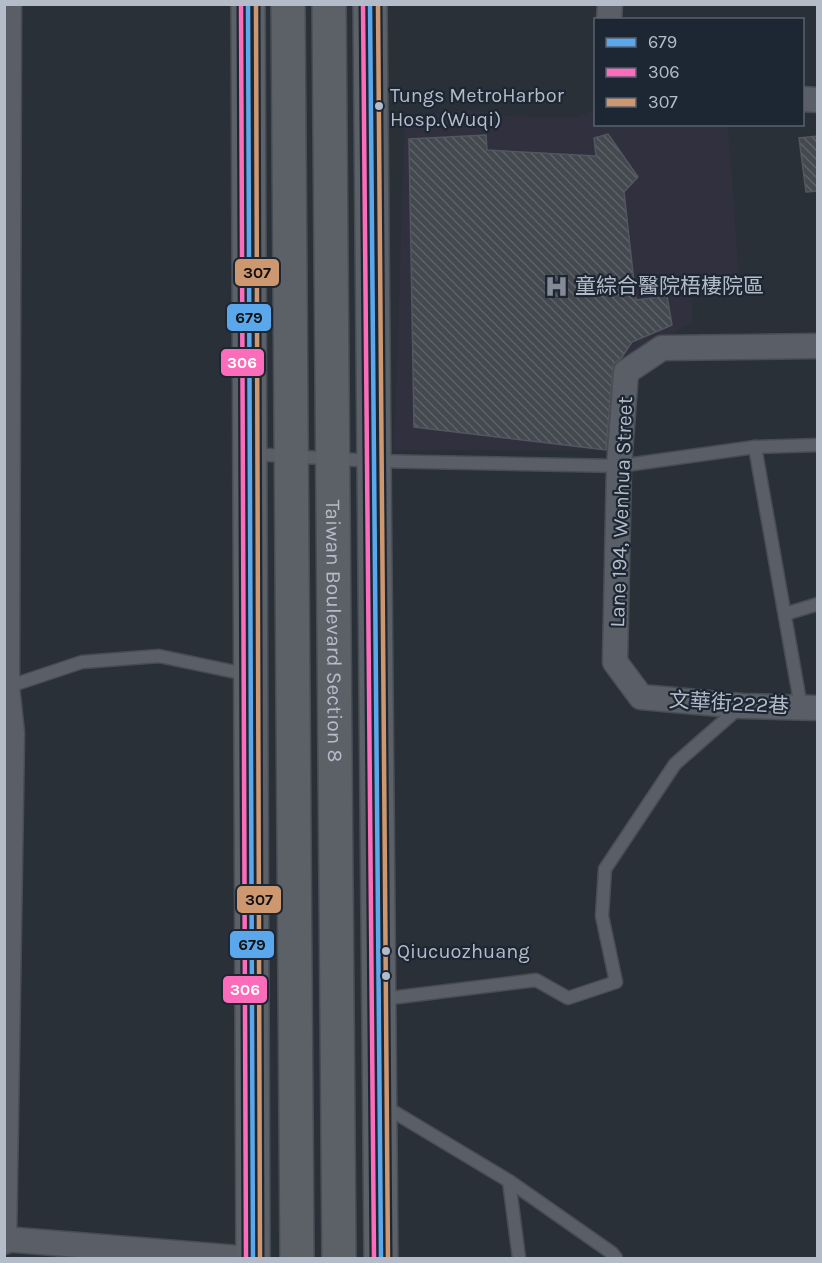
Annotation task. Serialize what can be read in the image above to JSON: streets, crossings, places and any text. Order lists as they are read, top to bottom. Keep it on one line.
{"streets":{"main road":["Taiwan Boulevard Section 8"],"street":["Lane 194, Wenhua Street","文華街222巷"]},"crossings":[["Lane 194, Wenhua Street","文華街222巷"]],"places":{"other":["Tungs MetroHarbor Hosp.(Wuqi)","Qiucuozhuang"],"hospital":["童綜合醫院梧棲院區"]},"lines":["transit line 679","transit line 306","transit line 307"],"legend":["679","306","307"]}
